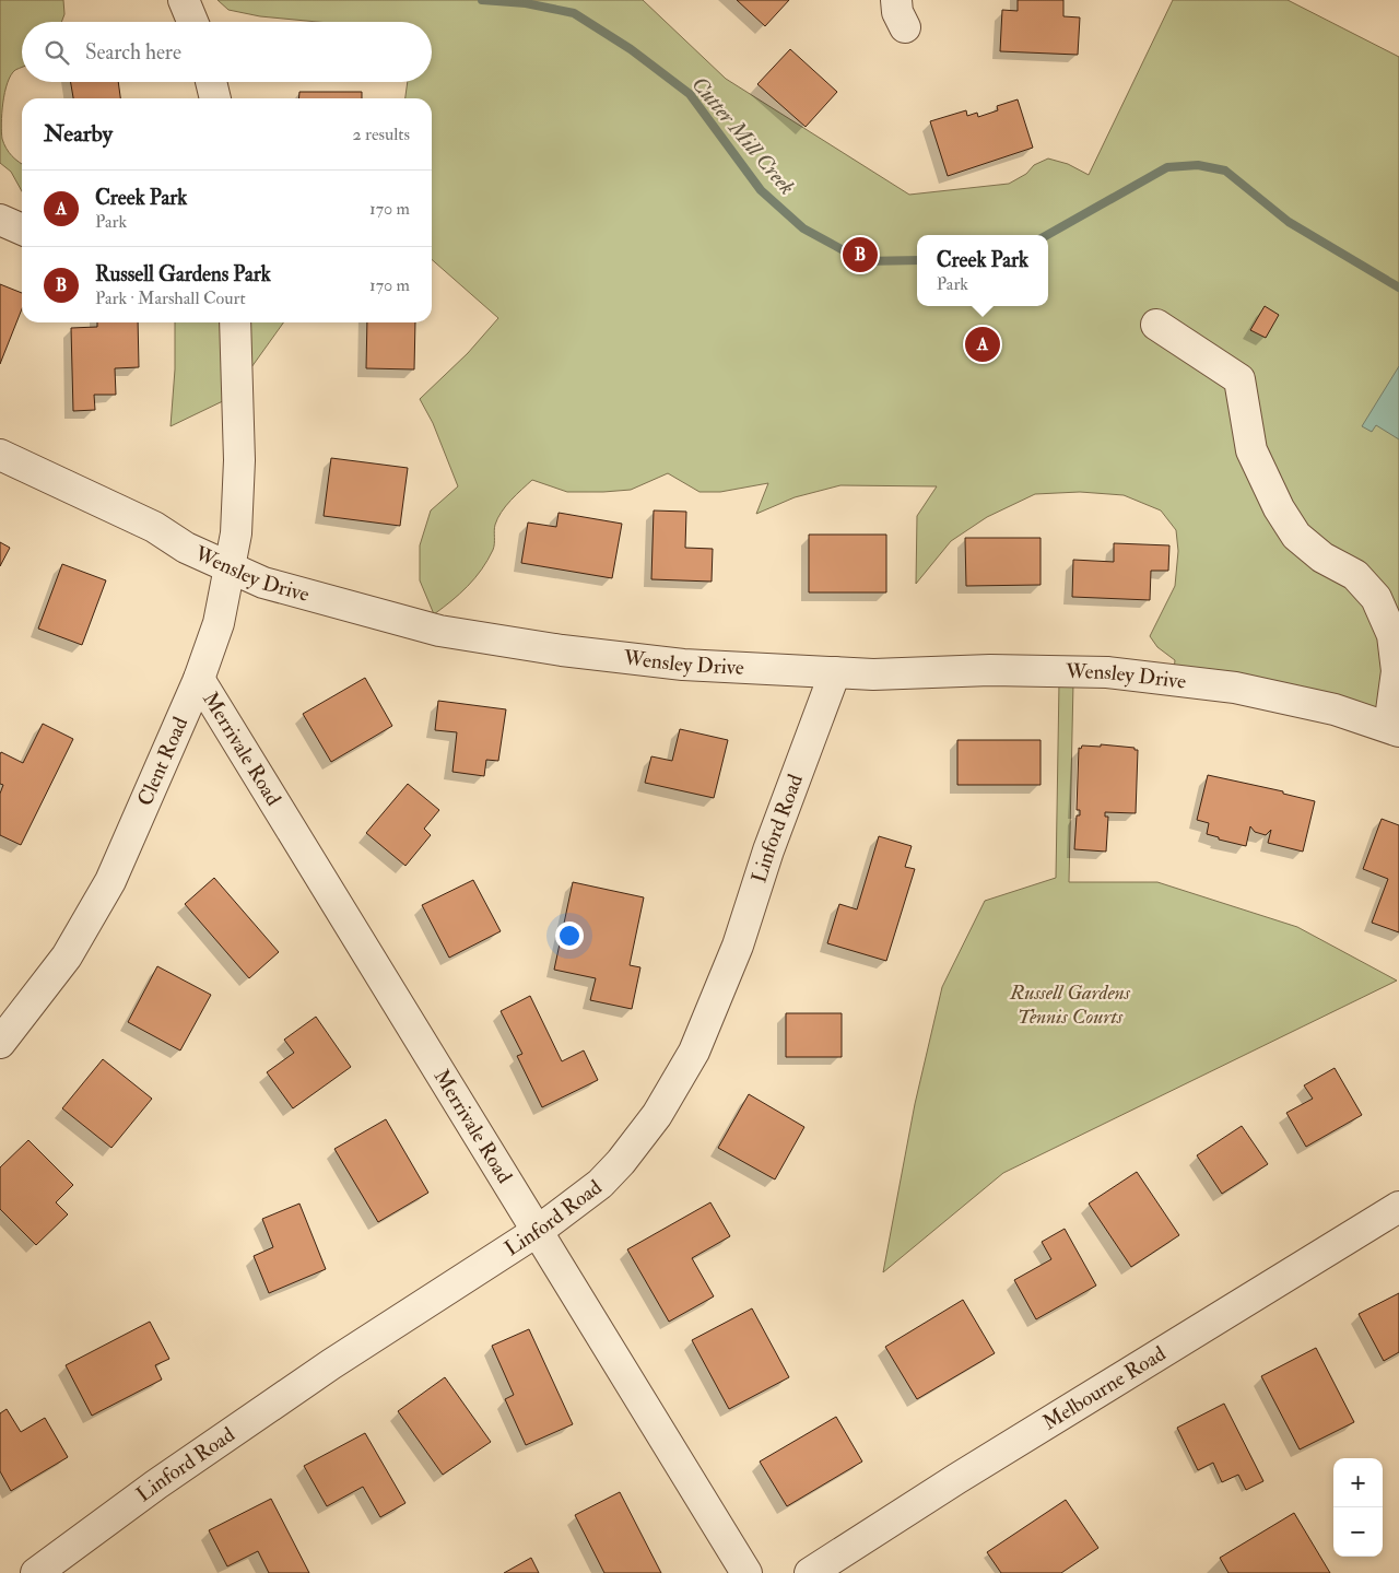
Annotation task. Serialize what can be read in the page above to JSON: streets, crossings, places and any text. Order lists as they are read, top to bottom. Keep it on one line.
{"streets":{"street":["Wensley Drive","Merrivale Road","Clent Road","Linford Road","Melbourne Road"]},"crossings":[["Wensley Drive","Clent Road"],["Wensley Drive","Linford Road"],["Merrivale Road","Clent Road"],["Merrivale Road","Linford Road"]],"water":["Cutter Mill Creek"],"parks":["Russell Gardens Tennis Courts"],"page":{"search":"Search here","heading":["Nearby","2 results"],"list":[{"mark":"A","name":"Creek Park","note":"Park","value":"170 m"},{"mark":"B","name":"Russell Gardens Park","note":"Park · Marshall Court","value":"170 m"}],"popup":["Creek Park","Park"],"pins":["B","A"],"map_buttons":["+","−"]}}
